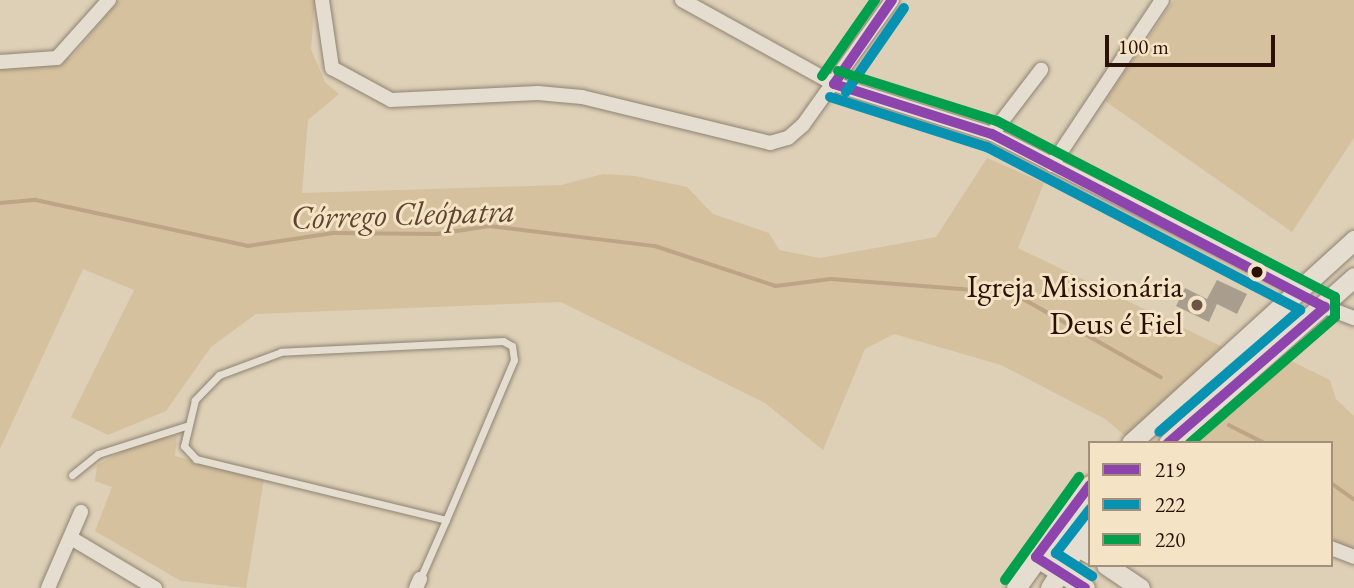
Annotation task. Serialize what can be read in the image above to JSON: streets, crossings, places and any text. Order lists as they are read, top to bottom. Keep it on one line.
{"water":["Córrego Cleópatra"],"places":["Igreja Missionária Deus é Fiel"],"lines":["transit line 219","transit line 220","transit line 222"],"legend":["219","222","220"],"scale_bar":"100 m"}
